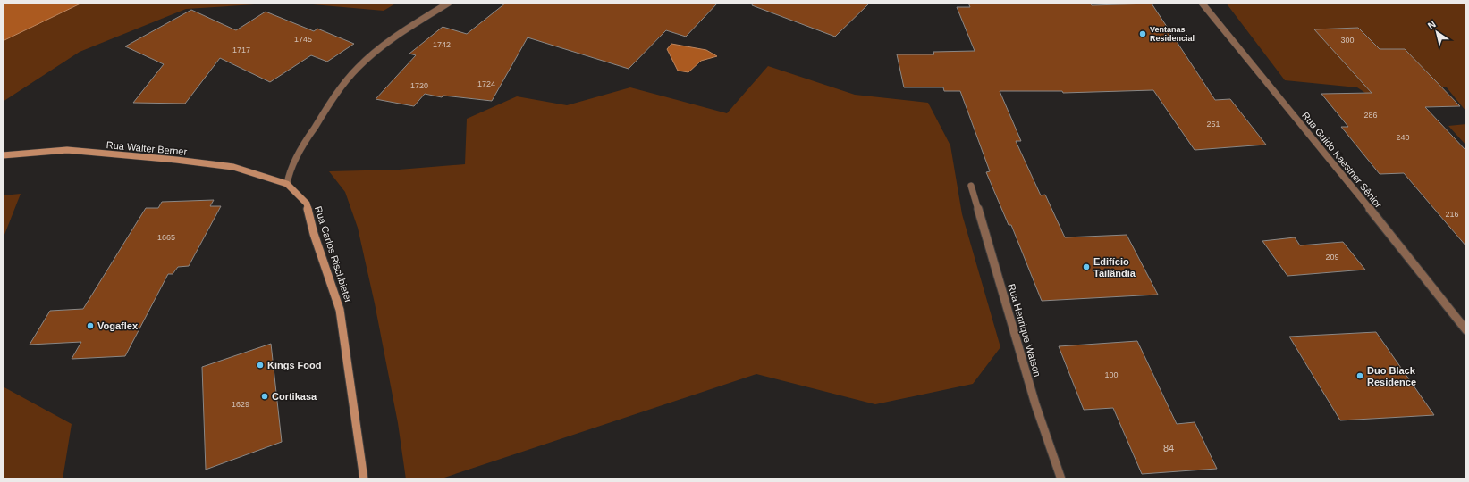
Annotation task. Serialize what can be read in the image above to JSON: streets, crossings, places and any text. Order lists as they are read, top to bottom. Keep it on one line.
{"streets":{"street":["Rua Walter Berner","Rua Guido Kaestner Sênior","Rua Carlos Rischbieter","Rua Henrique Watson"]},"crossings":[["Rua Walter Berner","Rua Carlos Rischbieter"]],"places":["Ventanas Residencial","Edifício Tailândia","Vogaflex","Kings Food","Duo Black Residence","Cortikasa"],"house_numbers":["1745","300","1742","1717","1724","1720","286","251","240","216","1665","209","100","1629","84"],"north":"top left"}
